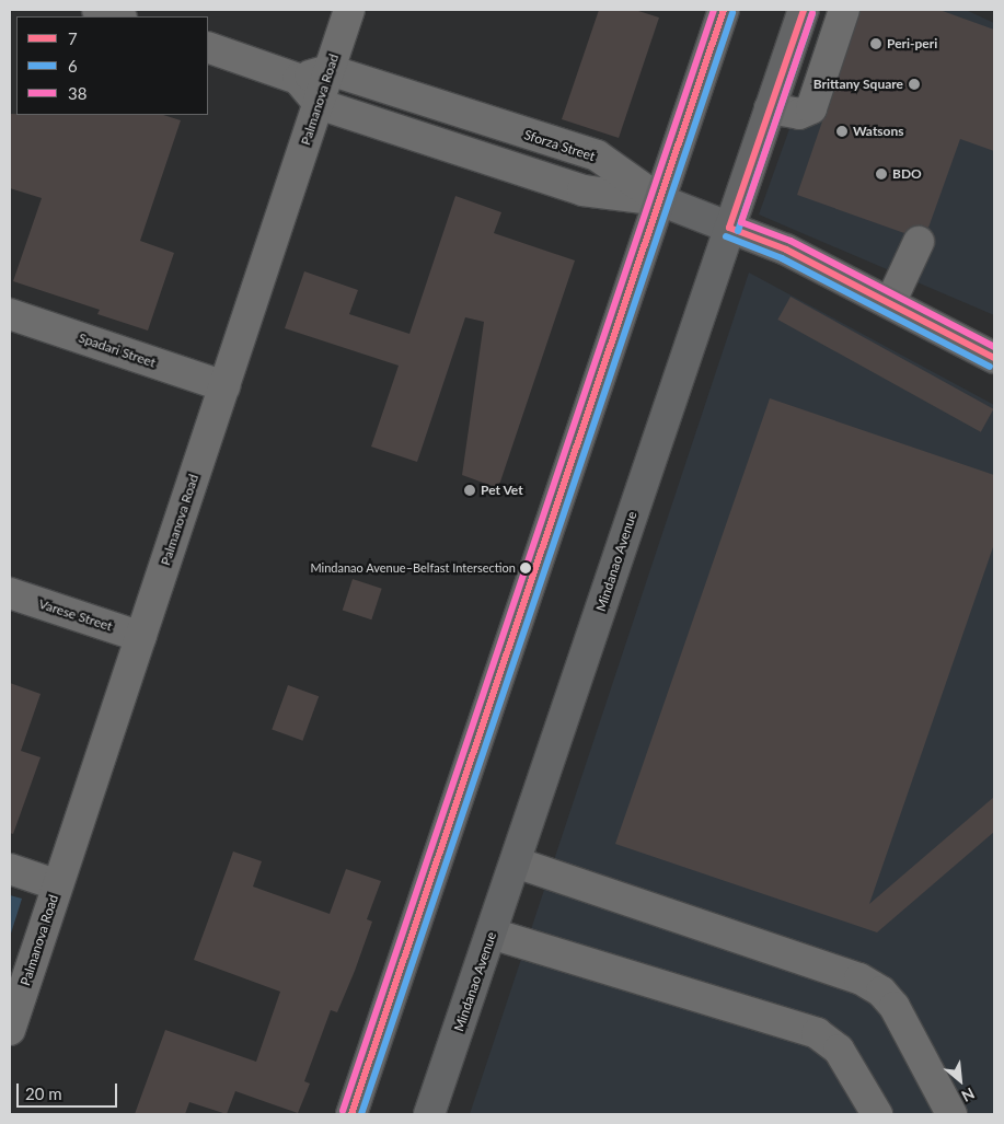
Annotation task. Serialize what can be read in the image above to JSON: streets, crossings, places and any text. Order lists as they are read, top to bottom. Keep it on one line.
{"streets":{"main road":["Mindanao Avenue"],"street":["Palmanova Road","Sforza Street","Spadari Street","Varese Street"]},"crossings":[["Palmanova Road","Sforza Street"],["Palmanova Road","Spadari Street"],["Palmanova Road","Varese Street"]],"places":["Peri-peri","Brittany Square","Watsons","BDO","Pet Vet","Mindanao Avenue–Belfast Intersection"],"lines":["transit line 7","transit line 38","transit line 6"],"legend":["7","6","38"],"scale_bar":"20 m","north":"bottom right"}
